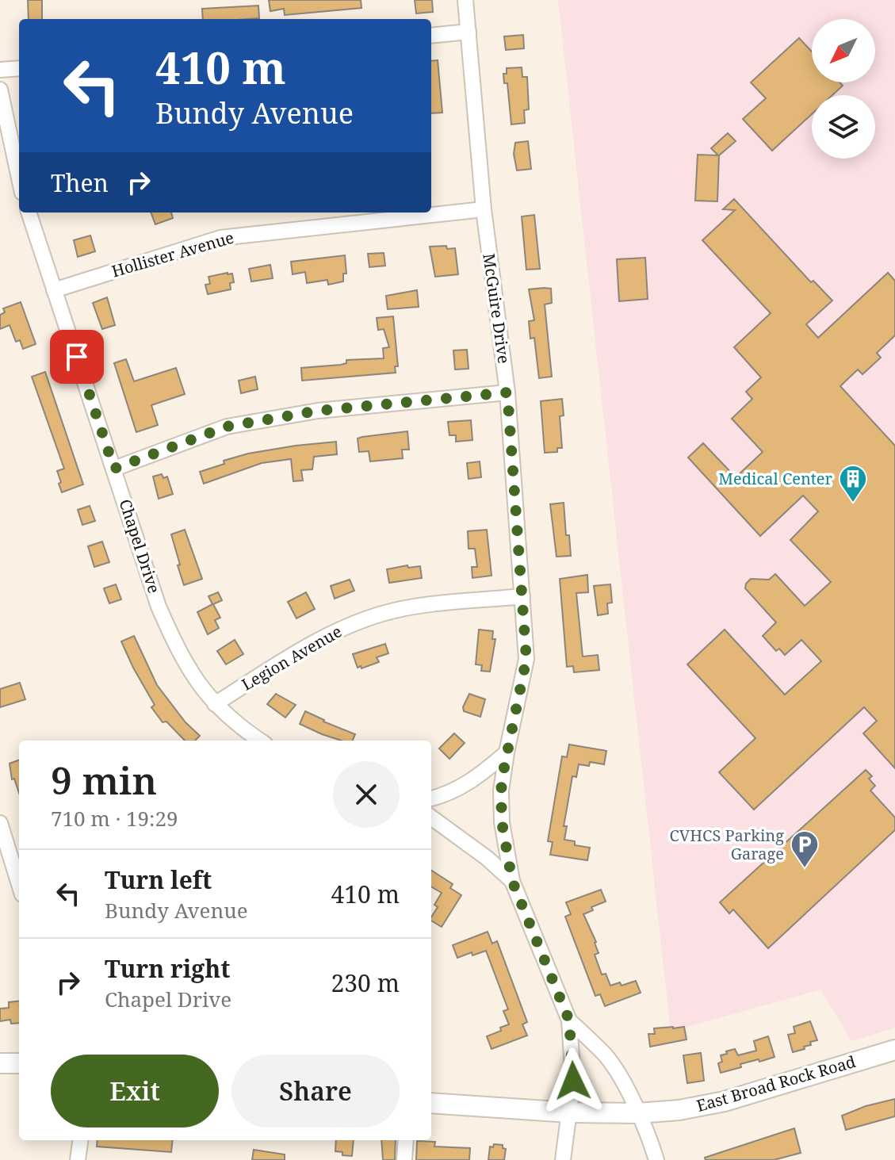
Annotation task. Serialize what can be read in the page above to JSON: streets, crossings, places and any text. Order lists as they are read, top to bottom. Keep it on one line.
{"streets":{"main road":["East Broad Rock Road"],"street":["Hollister Avenue","McGuire Drive","Chapel Drive","Legion Avenue"]},"crossings":[["Hollister Avenue","McGuire Drive"],["Hollister Avenue","Chapel Drive"],["McGuire Drive","Legion Avenue"],["McGuire Drive","East Broad Rock Road"],["Chapel Drive","Legion Avenue"]],"places":{"building":["Medical Center"],"parking":["CVHCS Parking Garage"]},"north":"bottom left","page":{"turn":["410 m","Bundy Avenue"],"then":"Then","heading":["9 min","710 m · 19:29"],"list":[{"name":"Turn left","note":"Bundy Avenue","value":"410 m"},{"name":"Turn right","note":"Chapel Drive","value":"230 m"}],"buttons":["Exit","Share"]}}
